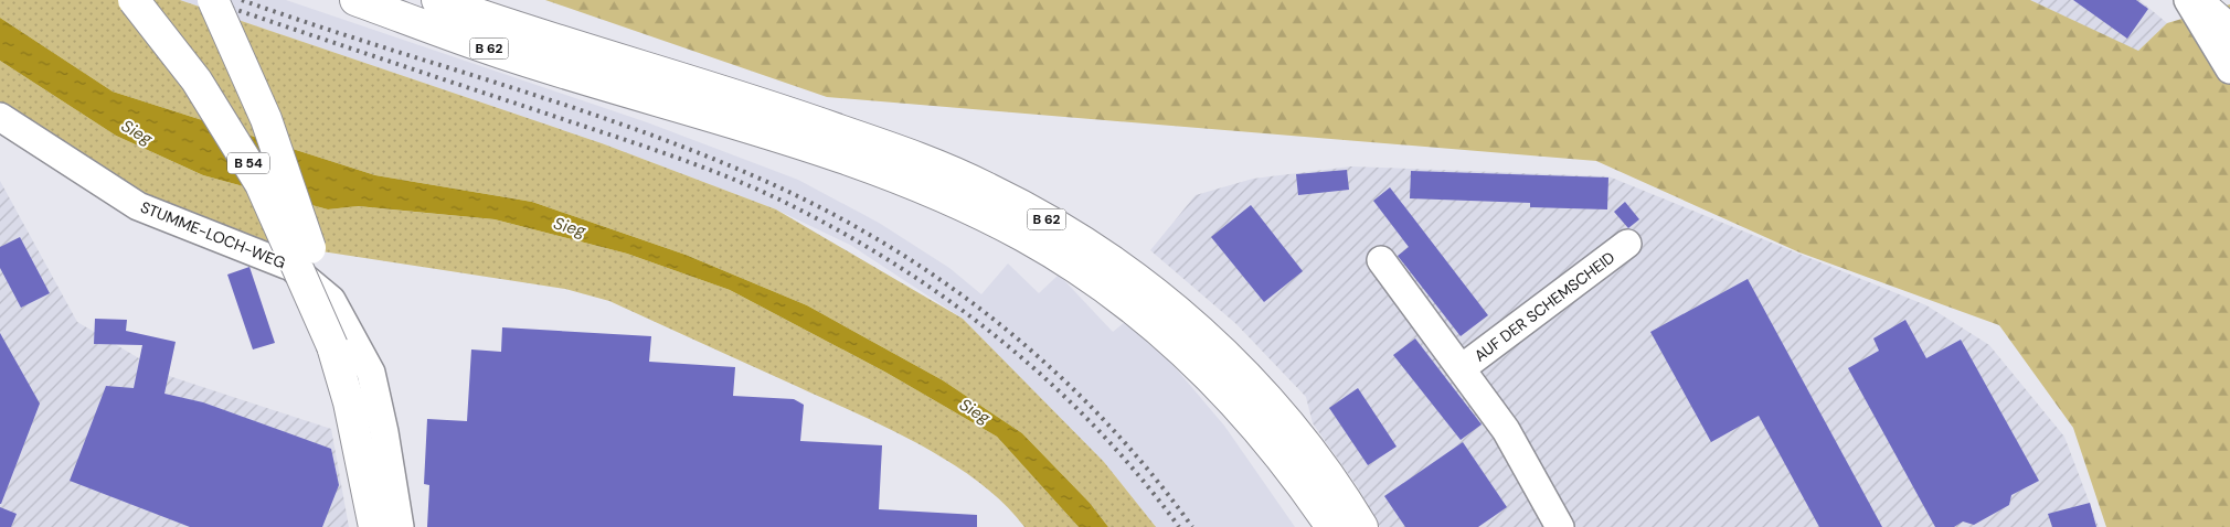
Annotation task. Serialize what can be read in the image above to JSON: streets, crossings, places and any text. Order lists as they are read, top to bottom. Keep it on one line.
{"streets":{"main road":["B 62","B 54"],"street":["STUMME-LOCH-WEG","AUF DER SCHEMSCHEID"]},"water":["Sieg"]}
